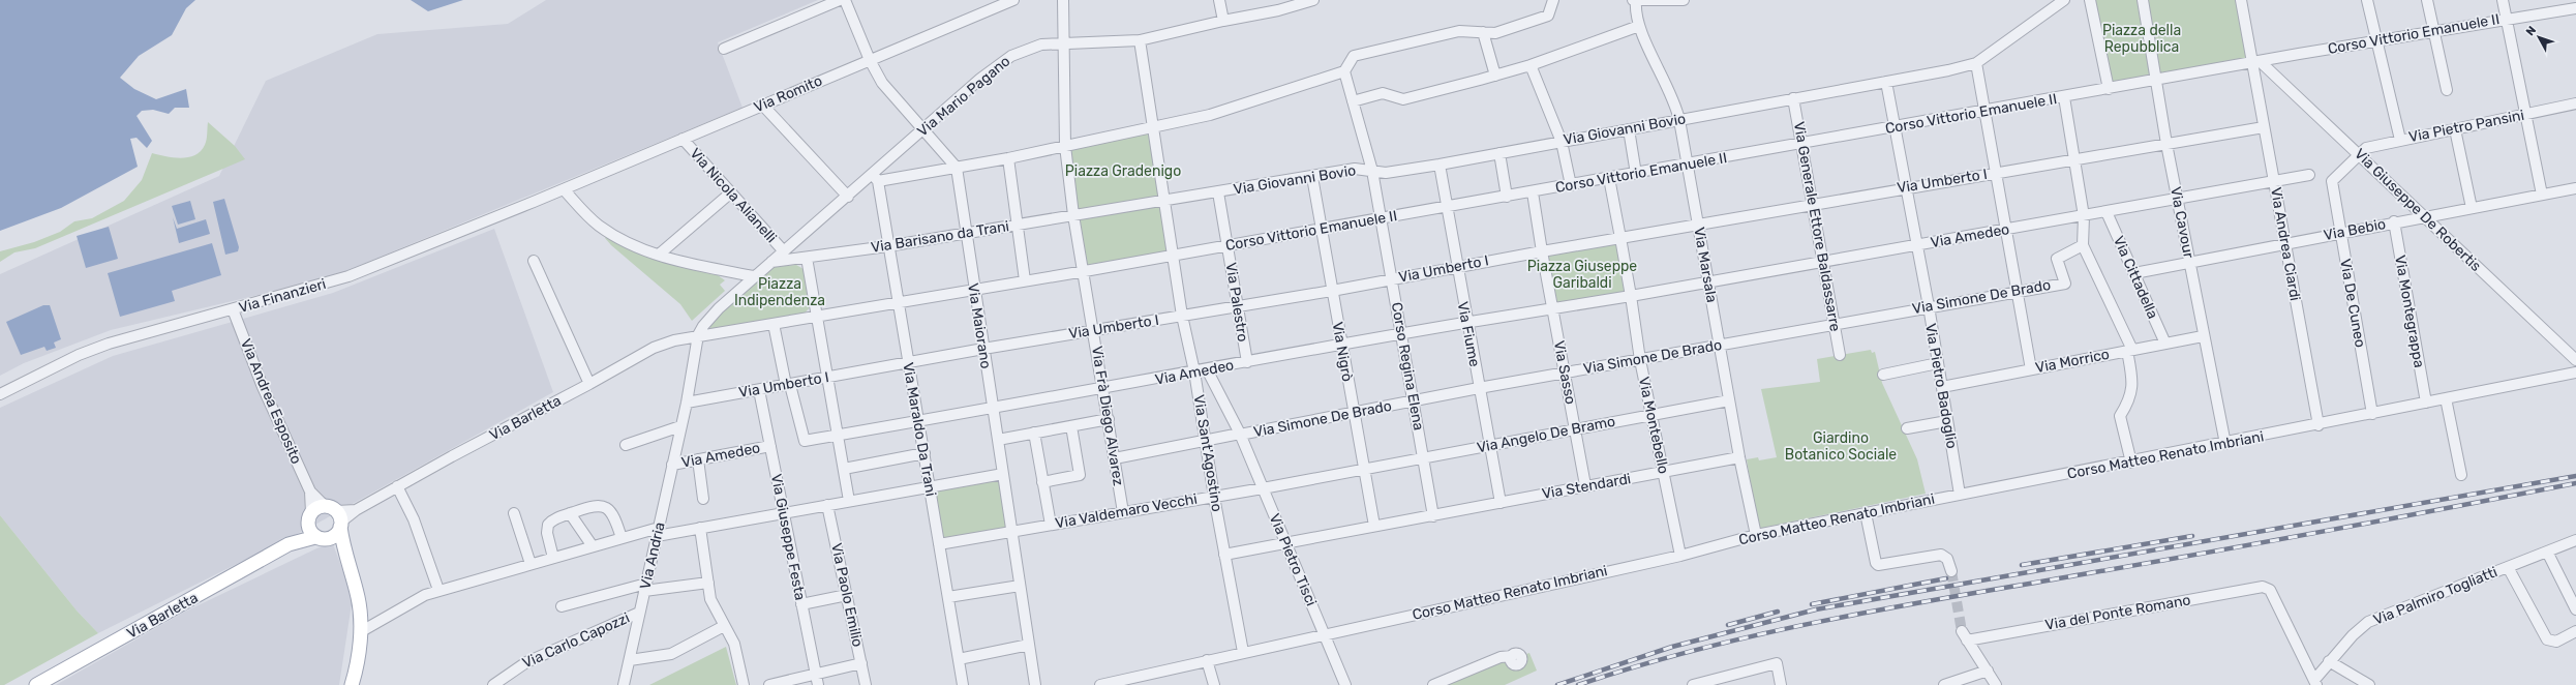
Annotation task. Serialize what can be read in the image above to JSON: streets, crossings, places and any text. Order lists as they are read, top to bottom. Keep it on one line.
{"streets":{"main road":["Via Barletta"],"street":["Corso Vittorio Emanuele II","Via Romito","Via Mario Pagano","Via Pietro Pansini","Via Giovanni Bovio","Via Umberto I","Via Nicola Alianelli","Via Giuseppe De Robertis","Via Cavour","Via Generale Ettore Baldassarre","Via Bebio","Via Amedeo","Via Barisano da Trani","Via Andrea Ciardi","Via Marsala","Via Cittadella","Via Finanzieri","Via Simone De Brado","Via Palestro","Via De Cuneo","Via Montegrappa","Via Maiorano","Via Fiume","Via Nigrò","Via Morrico","Corso Regina Elena","Via Sasso","Via Pietro Badoglio","Via Andrea Esposito","Via Frà Diego Alvarez","Via Montebello","Via Maraldo Da Trani","Via Angelo De Bramo","Via Sant'Agostino","Corso Matteo Renato Imbriani","Via Stendardi","Via Valdemaro Vecchi","Via Giuseppe Festa","Via Andria","Via Pietro Tisci","Via Paolo Emilio","Via Palmiro Togliatti","Via del Ponte Romano","Via Carlo Capozzi"]},"crossings":[["Corso Vittorio Emanuele II","Via Giuseppe De Robertis"],["Corso Vittorio Emanuele II","Via Generale Ettore Baldassarre"],["Corso Vittorio Emanuele II","Via Andrea Ciardi"],["Corso Vittorio Emanuele II","Via Marsala"],["Corso Vittorio Emanuele II","Via Palestro"],["Corso Vittorio Emanuele II","Via Fiume"],["Corso Vittorio Emanuele II","Via Nigrò"],["Corso Vittorio Emanuele II","Corso Regina Elena"],["Corso Vittorio Emanuele II","Via Pietro Badoglio"],["Corso Vittorio Emanuele II","Via Sant'Agostino"],["Via Romito","Via Nicola Alianelli"],["Via Romito","Via Finanzieri"],["Via Mario Pagano","Via Nicola Alianelli"],["Via Mario Pagano","Via Maraldo Da Trani"],["Via Pietro Pansini","Via Giuseppe De Robertis"],["Via Pietro Pansini","Via De Cuneo"],["Via Giovanni Bovio","Via Generale Ettore Baldassarre"],["Via Giovanni Bovio","Via Marsala"],["Via Giovanni Bovio","Via Palestro"],["Via Giovanni Bovio","Via Fiume"],["Via Giovanni Bovio","Via Nigrò"],["Via Giovanni Bovio","Corso Regina Elena"],["Via Giovanni Bovio","Via Pietro Badoglio"],["Via Umberto I","Via Cavour"],["Via Umberto I","Via Generale Ettore Baldassarre"],["Via Umberto I","Via Amedeo"],["Via Umberto I","Via Andrea Ciardi"],["Via Umberto I","Via Marsala"],["Via Umberto I","Via Palestro"],["Via Umberto I","Via Maiorano"],["Via Umberto I","Via Fiume"],["Via Umberto I","Via Nigrò"],["Via Umberto I","Corso Regina Elena"],["Via Umberto I","Via Pietro Badoglio"],["Via Umberto I","Via Frà Diego Alvarez"],["Via Umberto I","Via Maraldo Da Trani"],["Via Umberto I","Via Sant'Agostino"],["Via Umberto I","Via Giuseppe Festa"],["Via Umberto I","Via Andria"],["Via Giuseppe De Robertis","Via Bebio"],["Via Giuseppe De Robertis","Via Andrea Ciardi"],["Via Giuseppe De Robertis","Via De Cuneo"],["Via Cavour","Via Bebio"],["Via Cavour","Via Amedeo"],["Via Cavour","Via Morrico"],["Via Cavour","Corso Matteo Renato Imbriani"],["Via Generale Ettore Baldassarre","Via Amedeo"],["Via Generale Ettore Baldassarre","Via Simone De Brado"],["Via Bebio","Via Andrea Ciardi"],["Via Bebio","Via Cittadella"],["Via Bebio","Via De Cuneo"],["Via Bebio","Via Montegrappa"],["Via Amedeo","Via Andrea Ciardi"],["Via Amedeo","Via Marsala"],["Via Amedeo","Via Cittadella"],["Via Amedeo","Via Palestro"],["Via Amedeo","Via Maiorano"],["Via Amedeo","Via Fiume"],["Via Amedeo","Via Nigrò"],["Via Amedeo","Corso Regina Elena"],["Via Amedeo","Via Sasso"],["Via Amedeo","Via Pietro Badoglio"],["Via Amedeo","Via Frà Diego Alvarez"],["Via Amedeo","Via Montebello"],["Via Amedeo","Via Maraldo Da Trani"],["Via Amedeo","Via Sant'Agostino"],["Via Amedeo","Via Giuseppe Festa"],["Via Amedeo","Via Andria"],["Via Amedeo","Via Pietro Tisci"],["Via Barisano da Trani","Via Maiorano"],["Via Barisano da Trani","Via Maraldo Da Trani"],["Via Andrea Ciardi","Corso Matteo Renato Imbriani"],["Via Marsala","Via Simone De Brado"],["Via Marsala","Via Angelo De Bramo"],["Via Marsala","Corso Matteo Renato Imbriani"],["Via Marsala","Via Stendardi"],["Via Cittadella","Via Morrico"],["Via Finanzieri","Via Andrea Esposito"],["Via Simone De Brado","Via Fiume"],["Via Simone De Brado","Via Nigrò"],["Via Simone De Brado","Corso Regina Elena"],["Via Simone De Brado","Via Sasso"],["Via Simone De Brado","Via Pietro Badoglio"],["Via Simone De Brado","Via Frà Diego Alvarez"],["Via Simone De Brado","Via Montebello"],["Via Simone De Brado","Via Sant'Agostino"],["Via Simone De Brado","Via Pietro Tisci"],["Via De Cuneo","Corso Matteo Renato Imbriani"],["Via Montegrappa","Corso Matteo Renato Imbriani"],["Via Maiorano","Via Valdemaro Vecchi"],["Via Fiume","Via Angelo De Bramo"],["Via Fiume","Via Stendardi"],["Via Nigrò","Via Angelo De Bramo"],["Via Nigrò","Via Stendardi"],["Via Nigrò","Via Valdemaro Vecchi"],["Via Morrico","Via Pietro Badoglio"],["Corso Regina Elena","Via Angelo De Bramo"],["Corso Regina Elena","Via Stendardi"],["Via Sasso","Via Angelo De Bramo"],["Via Sasso","Via Stendardi"],["Via Pietro Badoglio","Corso Matteo Renato Imbriani"],["Via Andrea Esposito","Via Barletta"],["Via Frà Diego Alvarez","Via Valdemaro Vecchi"],["Via Barletta","Via Andria"],["Via Montebello","Via Angelo De Bramo"],["Via Montebello","Corso Matteo Renato Imbriani"],["Via Montebello","Via Stendardi"],["Via Maraldo Da Trani","Via Valdemaro Vecchi"],["Via Angelo De Bramo","Via Valdemaro Vecchi"],["Via Sant'Agostino","Corso Matteo Renato Imbriani"],["Via Sant'Agostino","Via Stendardi"],["Via Sant'Agostino","Via Valdemaro Vecchi"],["Corso Matteo Renato Imbriani","Via Pietro Tisci"],["Via Stendardi","Via Pietro Tisci"],["Via Valdemaro Vecchi","Via Pietro Tisci"],["Via Andria","Via Carlo Capozzi"],["Via Palmiro Togliatti","Via del Ponte Romano"]],"parks":["Piazza della Repubblica","Piazza Gradenigo","Piazza Giuseppe Garibaldi","Piazza Indipendenza","Giardino Botanico Sociale"],"north":"top left"}
